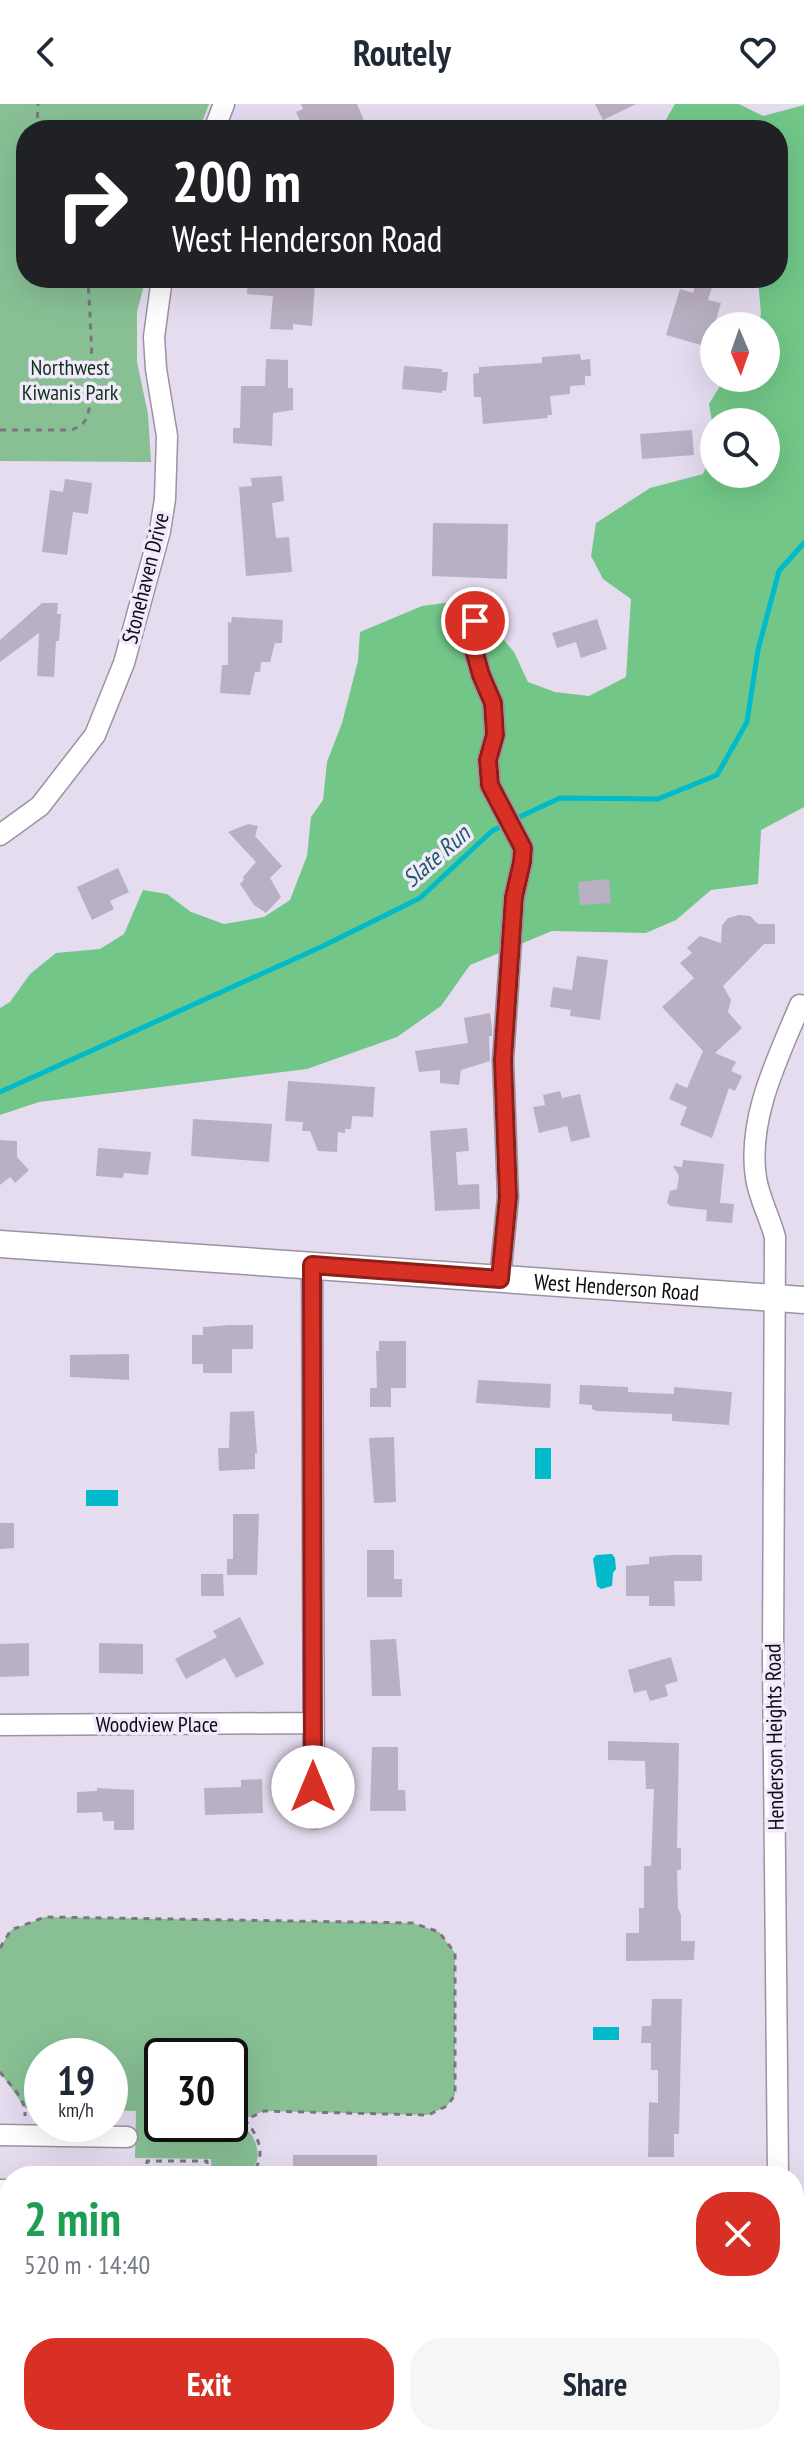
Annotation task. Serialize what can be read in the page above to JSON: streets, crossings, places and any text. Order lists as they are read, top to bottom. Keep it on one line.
{"streets":{"main road":["West Henderson Road"],"street":["Stonehaven Drive","Woodview Place","Henderson Heights Road"]},"crossings":[["West Henderson Road","Henderson Heights Road"]],"water":["Slate Run"],"parks":["Northwest Kiwanis Park"],"north":"bottom","page":{"header":"Routely","turn":["200 m","West Henderson Road"],"speed":"19 km/h","limit":"30","heading":["2 min","520 m · 14:40"],"buttons":["Exit","Share"]}}
